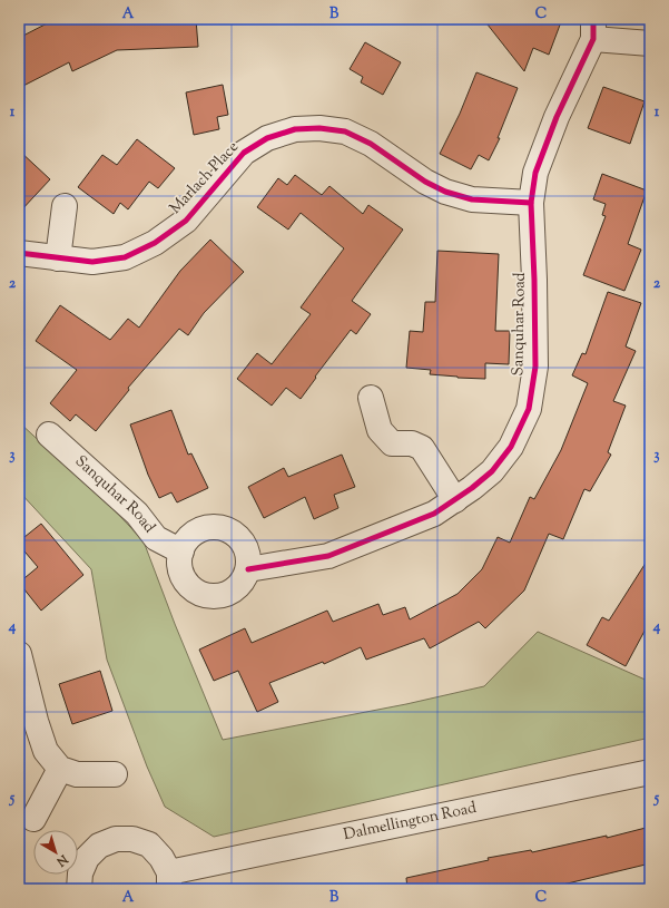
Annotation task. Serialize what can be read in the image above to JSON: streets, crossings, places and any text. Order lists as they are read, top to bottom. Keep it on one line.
{"streets":{"street":["Marlach Place","Sanquhar Road","Dalmellington Road"]},"crossings":[["Marlach Place","Sanquhar Road"]],"north":"bottom right","grid":{"columns":["A","B","C"],"rows":["1","2","3","4","5"]}}
